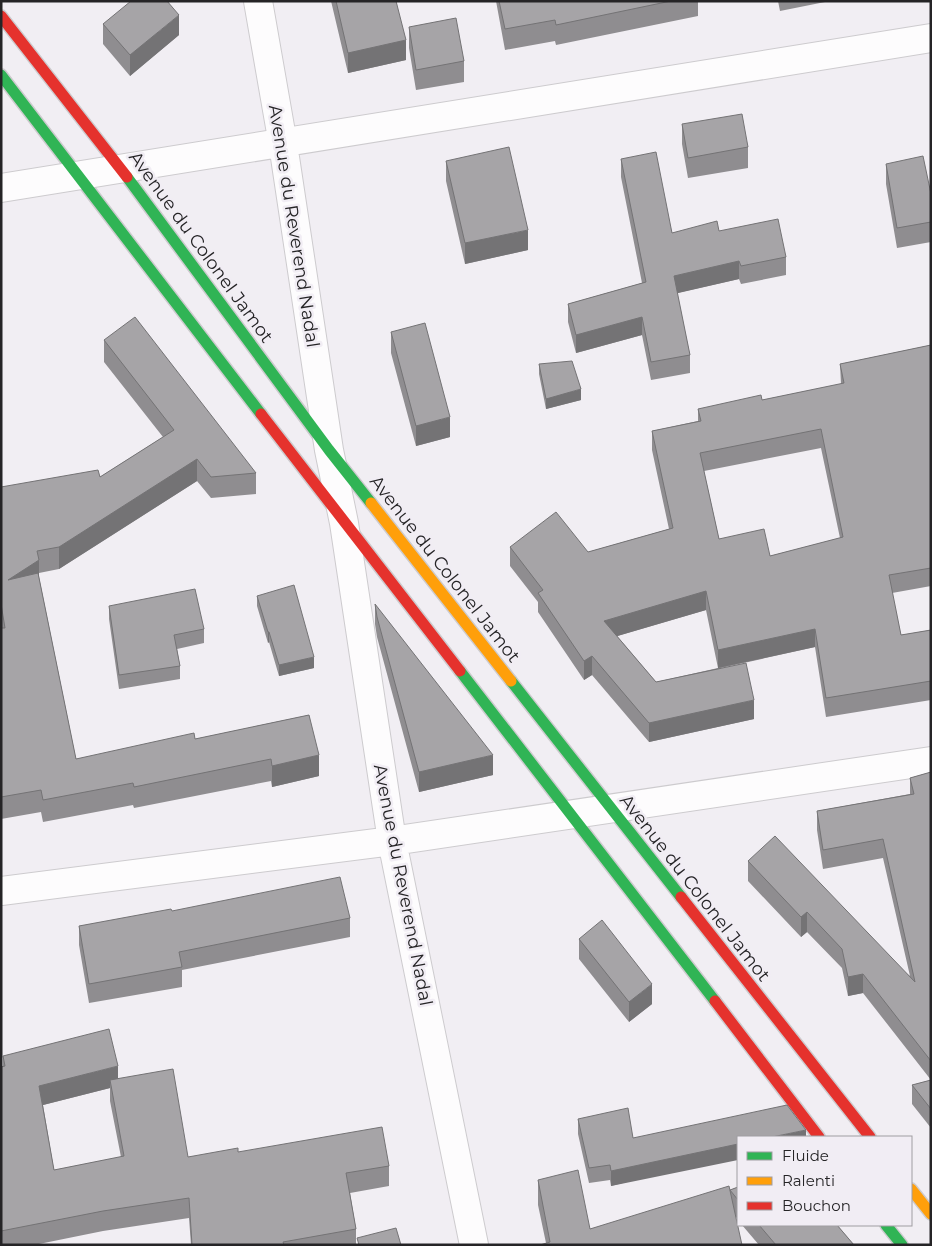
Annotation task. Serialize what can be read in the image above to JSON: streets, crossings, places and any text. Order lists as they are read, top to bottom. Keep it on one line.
{"streets":{"main road":["Avenue du Colonel Jamot"],"street":["Avenue du Reverend Nadal"]},"crossings":[["Avenue du Reverend Nadal","Avenue du Colonel Jamot"]],"legend":["Fluide","Ralenti","Bouchon"]}
